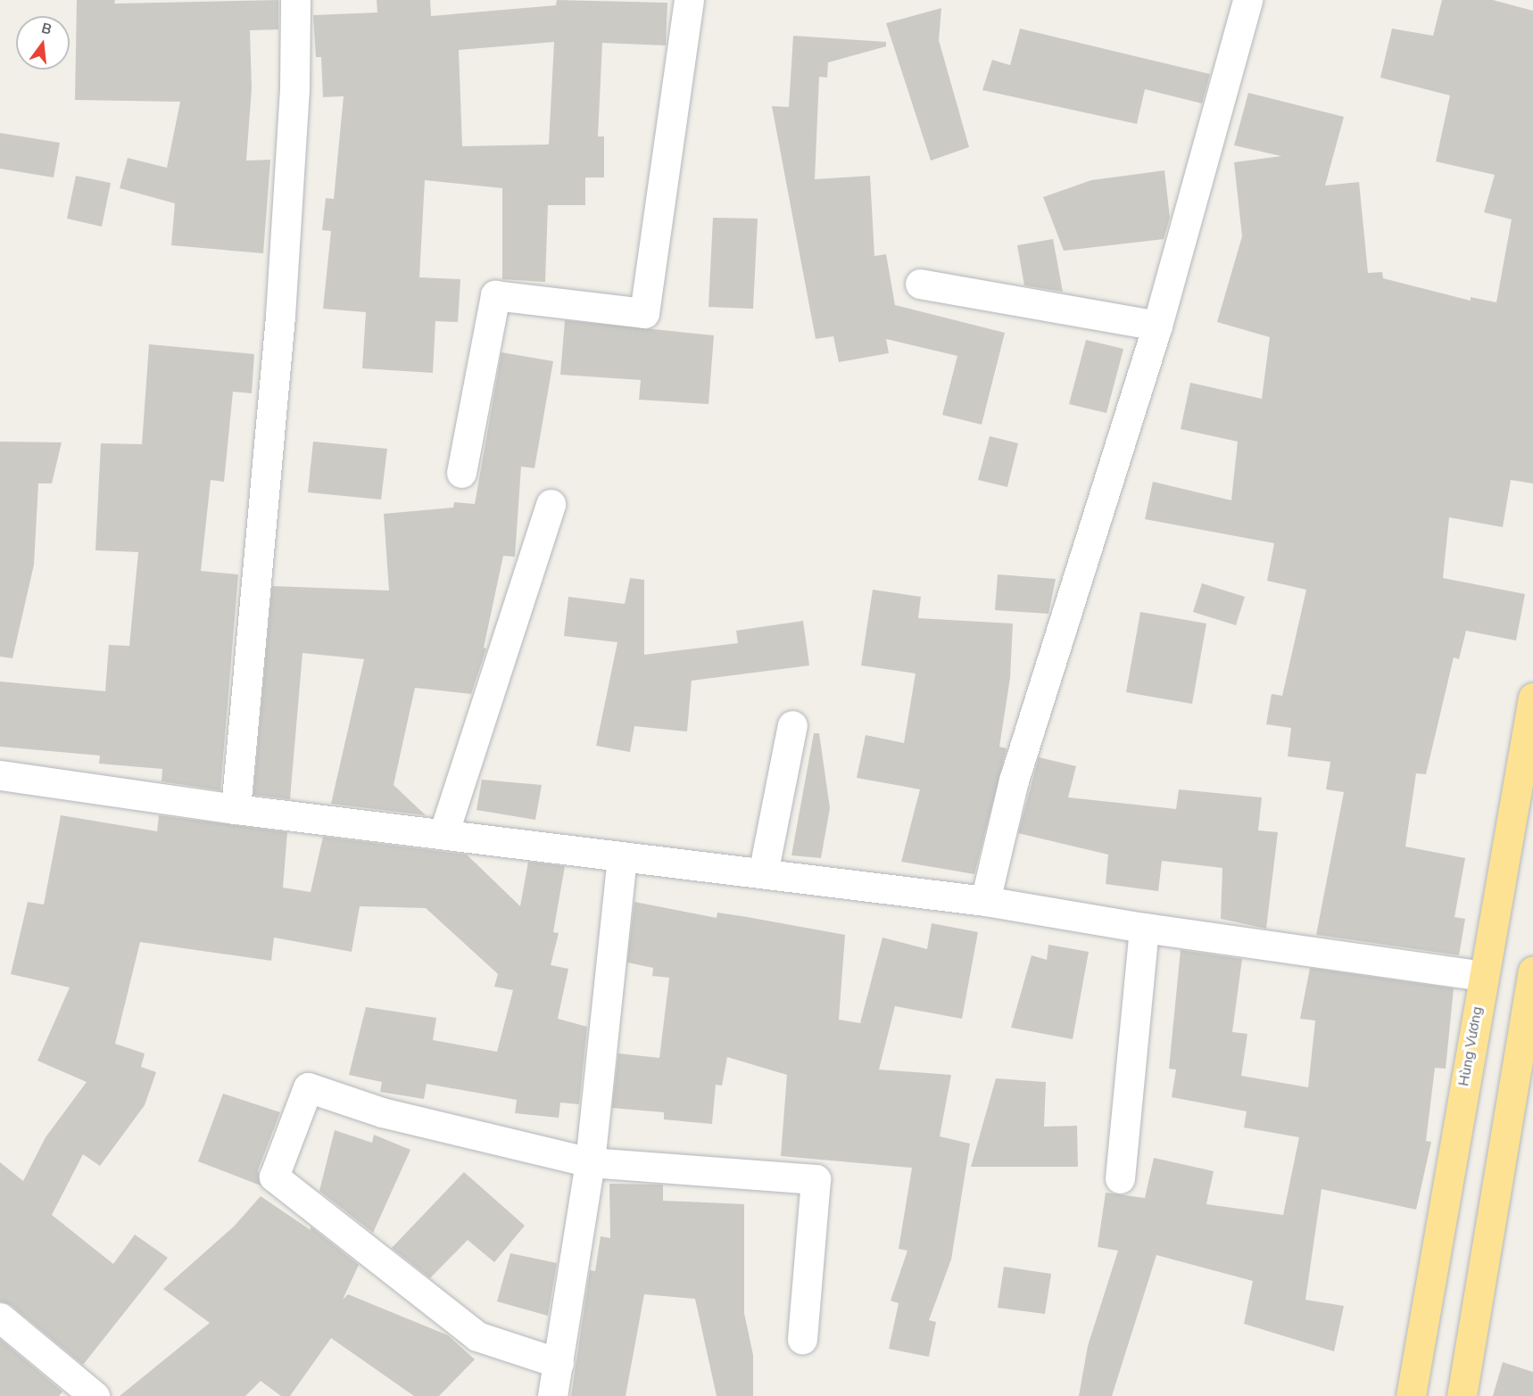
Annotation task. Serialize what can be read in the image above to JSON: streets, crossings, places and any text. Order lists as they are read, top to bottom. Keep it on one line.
{"streets":{"highway":["Hùng Vương"]},"north":"top"}
